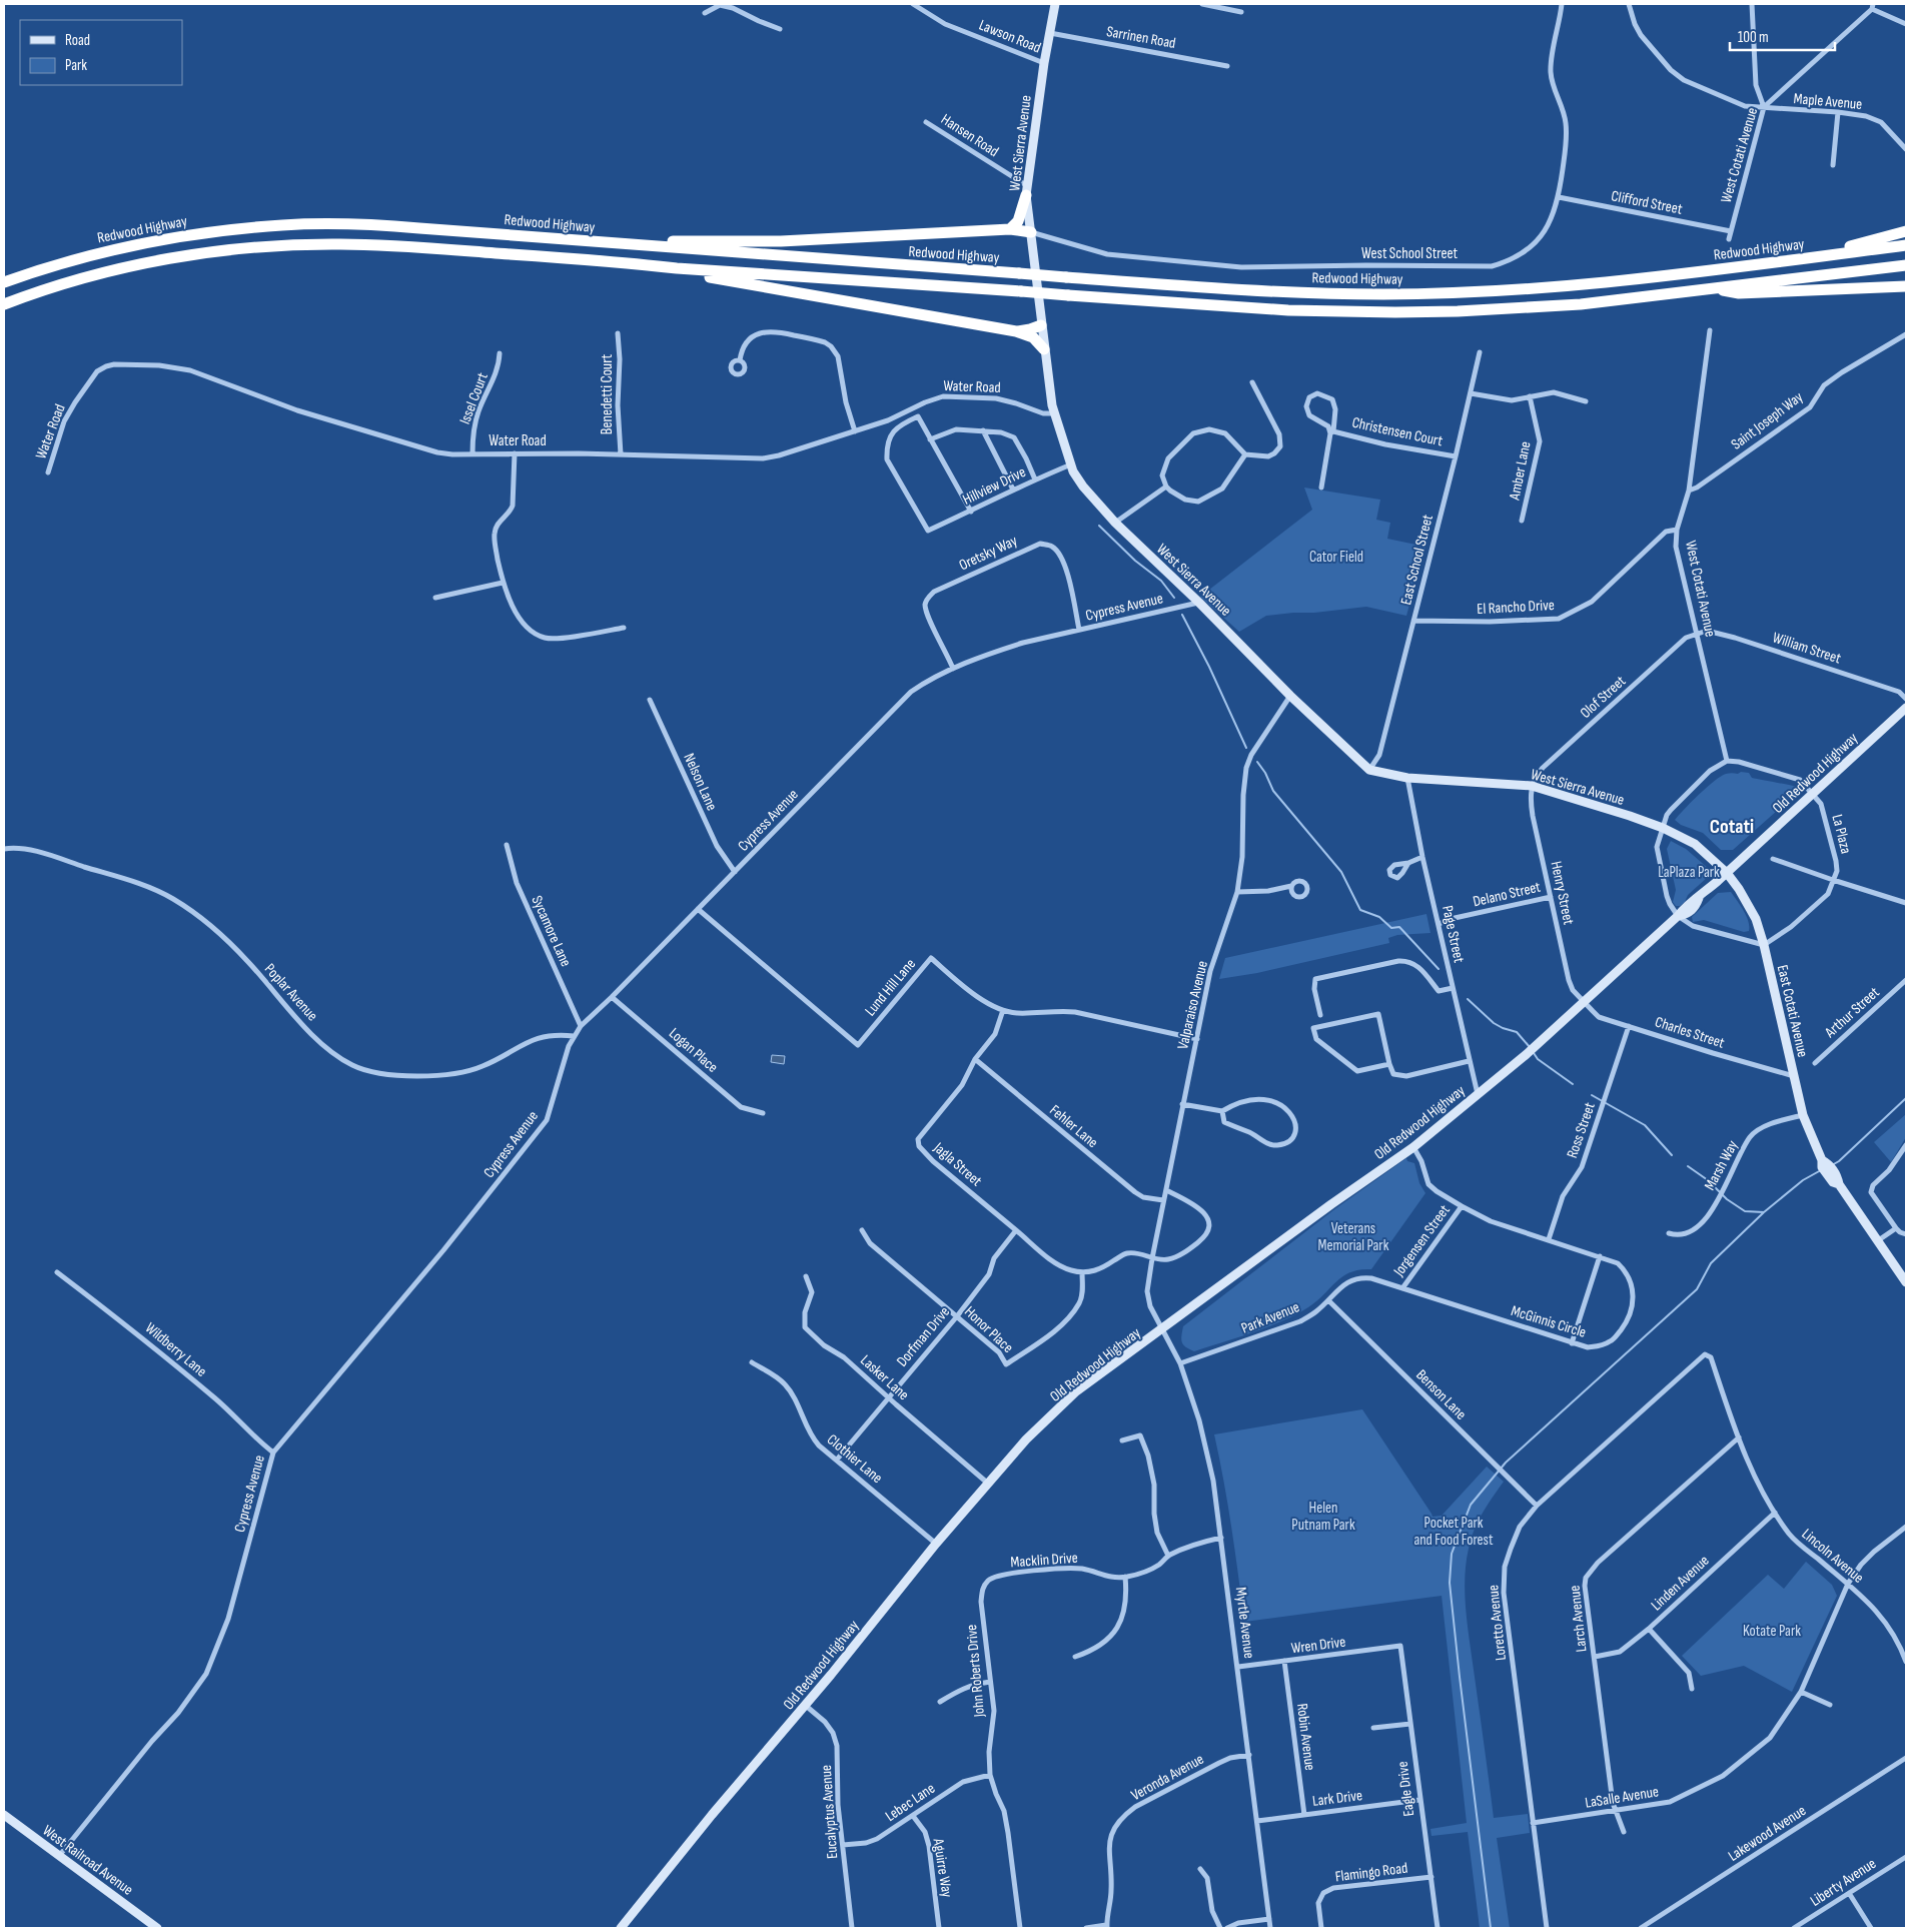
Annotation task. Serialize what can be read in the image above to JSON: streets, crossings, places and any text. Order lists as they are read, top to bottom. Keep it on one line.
{"streets":{"highway":["Redwood Highway"],"main road":["West Sierra Avenue","Old Redwood Highway","East Cotati Avenue","West Railroad Avenue"],"street":["Lawson Road","Sarrinen Road","Maple Avenue","Hansen Road","West Cotati Avenue","Clifford Street","West School Street","Water Road","Benedetti Court","Issel Court","Saint Joseph Way","Christensen Court","Amber Lane","Hillview Drive","Oretsky Way","East School Street","Cypress Avenue","El Rancho Drive","William Street","Olof Street","Nelson Lane","La Plaza","Henry Street","Delano Street","Sycamore Lane","Page Street","Lund Hill Lane","Poplar Avenue","Valparaiso Avenue","Arthur Street","Charles Street","Logan Place","Fehler Lane","Ross Street","Jagla Street","Marsh Way","Jorgensen Street","Park Avenue","McGinnis Circle","Honor Place","Dorfman Drive","Wildberry Lane","Lasker Lane","Benson Lane","Clothier Lane","Lincoln Avenue","Macklin Drive","Linden Avenue","Larch Avenue","Myrtle Avenue","Loretto Avenue","Wren Drive","John Roberts Drive","Robin Avenue","Veronda Avenue","Eagle Drive","LaSalle Avenue","Lark Drive","Lebec Lane","Eucalyptus Avenue","Lakewood Avenue","Aguirre Way","Flamingo Road","Liberty Avenue"]},"crossings":[["Lawson Road","West Sierra Avenue"],["Sarrinen Road","West Sierra Avenue"],["Maple Avenue","West Cotati Avenue"],["Hansen Road","West Sierra Avenue"],["West Sierra Avenue","West School Street"],["West Sierra Avenue","Water Road"],["West Sierra Avenue","Hillview Drive"],["West Sierra Avenue","East School Street"],["West Sierra Avenue","Cypress Avenue"],["West Sierra Avenue","Olof Street"],["West Sierra Avenue","Old Redwood Highway"],["West Sierra Avenue","Henry Street"],["West Sierra Avenue","Page Street"],["West Sierra Avenue","Valparaiso Avenue"],["West Sierra Avenue","East Cotati Avenue"],["West Cotati Avenue","Clifford Street"],["West Cotati Avenue","Saint Joseph Way"],["West Cotati Avenue","El Rancho Drive"],["West Cotati Avenue","William Street"],["West Cotati Avenue","Olof Street"],["West Cotati Avenue","La Plaza"],["Clifford Street","West School Street"],["Water Road","Benedetti Court"],["Water Road","Issel Court"],["Christensen Court","East School Street"],["Oretsky Way","Cypress Avenue"],["East School Street","El Rancho Drive"],["Cypress Avenue","Nelson Lane"],["Cypress Avenue","Sycamore Lane"],["Cypress Avenue","Lund Hill Lane"],["Cypress Avenue","Poplar Avenue"],["Cypress Avenue","Logan Place"],["Cypress Avenue","Wildberry Lane"],["Cypress Avenue","West Railroad Avenue"],["William Street","Olof Street"],["Olof Street","Henry Street"],["Old Redwood Highway","La Plaza"],["Old Redwood Highway","Henry Street"],["Old Redwood Highway","Page Street"],["Old Redwood Highway","Valparaiso Avenue"],["Old Redwood Highway","East Cotati Avenue"],["Old Redwood Highway","Charles Street"],["Old Redwood Highway","McGinnis Circle"],["Old Redwood Highway","Lasker Lane"],["Old Redwood Highway","Clothier Lane"],["Old Redwood Highway","Myrtle Avenue"],["Old Redwood Highway","Eucalyptus Avenue"],["La Plaza","East Cotati Avenue"],["Henry Street","Delano Street"],["Henry Street","Charles Street"],["Delano Street","Page Street"],["Lund Hill Lane","Valparaiso Avenue"],["Lund Hill Lane","Jagla Street"],["Valparaiso Avenue","Fehler Lane"],["Valparaiso Avenue","Myrtle Avenue"],["East Cotati Avenue","Charles Street"],["East Cotati Avenue","Marsh Way"],["Charles Street","Ross Street"],["Fehler Lane","Jagla Street"],["Ross Street","McGinnis Circle"],["Jagla Street","Honor Place"],["Jagla Street","Dorfman Drive"],["Jorgensen Street","McGinnis Circle"],["Park Avenue","McGinnis Circle"],["Park Avenue","Benson Lane"],["Park Avenue","Myrtle Avenue"],["Honor Place","Dorfman Drive"],["Dorfman Drive","Lasker Lane"],["Dorfman Drive","Clothier Lane"],["Benson Lane","Loretto Avenue"],["Lincoln Avenue","Linden Avenue"],["Lincoln Avenue","Larch Avenue"],["Lincoln Avenue","Loretto Avenue"],["Lincoln Avenue","LaSalle Avenue"],["Macklin Drive","Myrtle Avenue"],["Macklin Drive","John Roberts Drive"],["Linden Avenue","Larch Avenue"],["Larch Avenue","LaSalle Avenue"],["Myrtle Avenue","Wren Drive"],["Myrtle Avenue","Veronda Avenue"],["Myrtle Avenue","Lark Drive"],["Loretto Avenue","LaSalle Avenue"],["Wren Drive","Robin Avenue"],["Wren Drive","Eagle Drive"],["John Roberts Drive","Lebec Lane"],["Robin Avenue","Lark Drive"],["Eagle Drive","Lark Drive"],["Eagle Drive","Flamingo Road"],["Lebec Lane","Eucalyptus Avenue"],["Lebec Lane","Aguirre Way"]],"districts":["Cotati"],"parks":["Cator Field","LaPlaza Park","Veterans Memorial Park","Helen Putnam Park","Pocket Park and Food Forest","Kotate Park"],"legend":["Road","Park"],"scale_bar":"100 m"}
